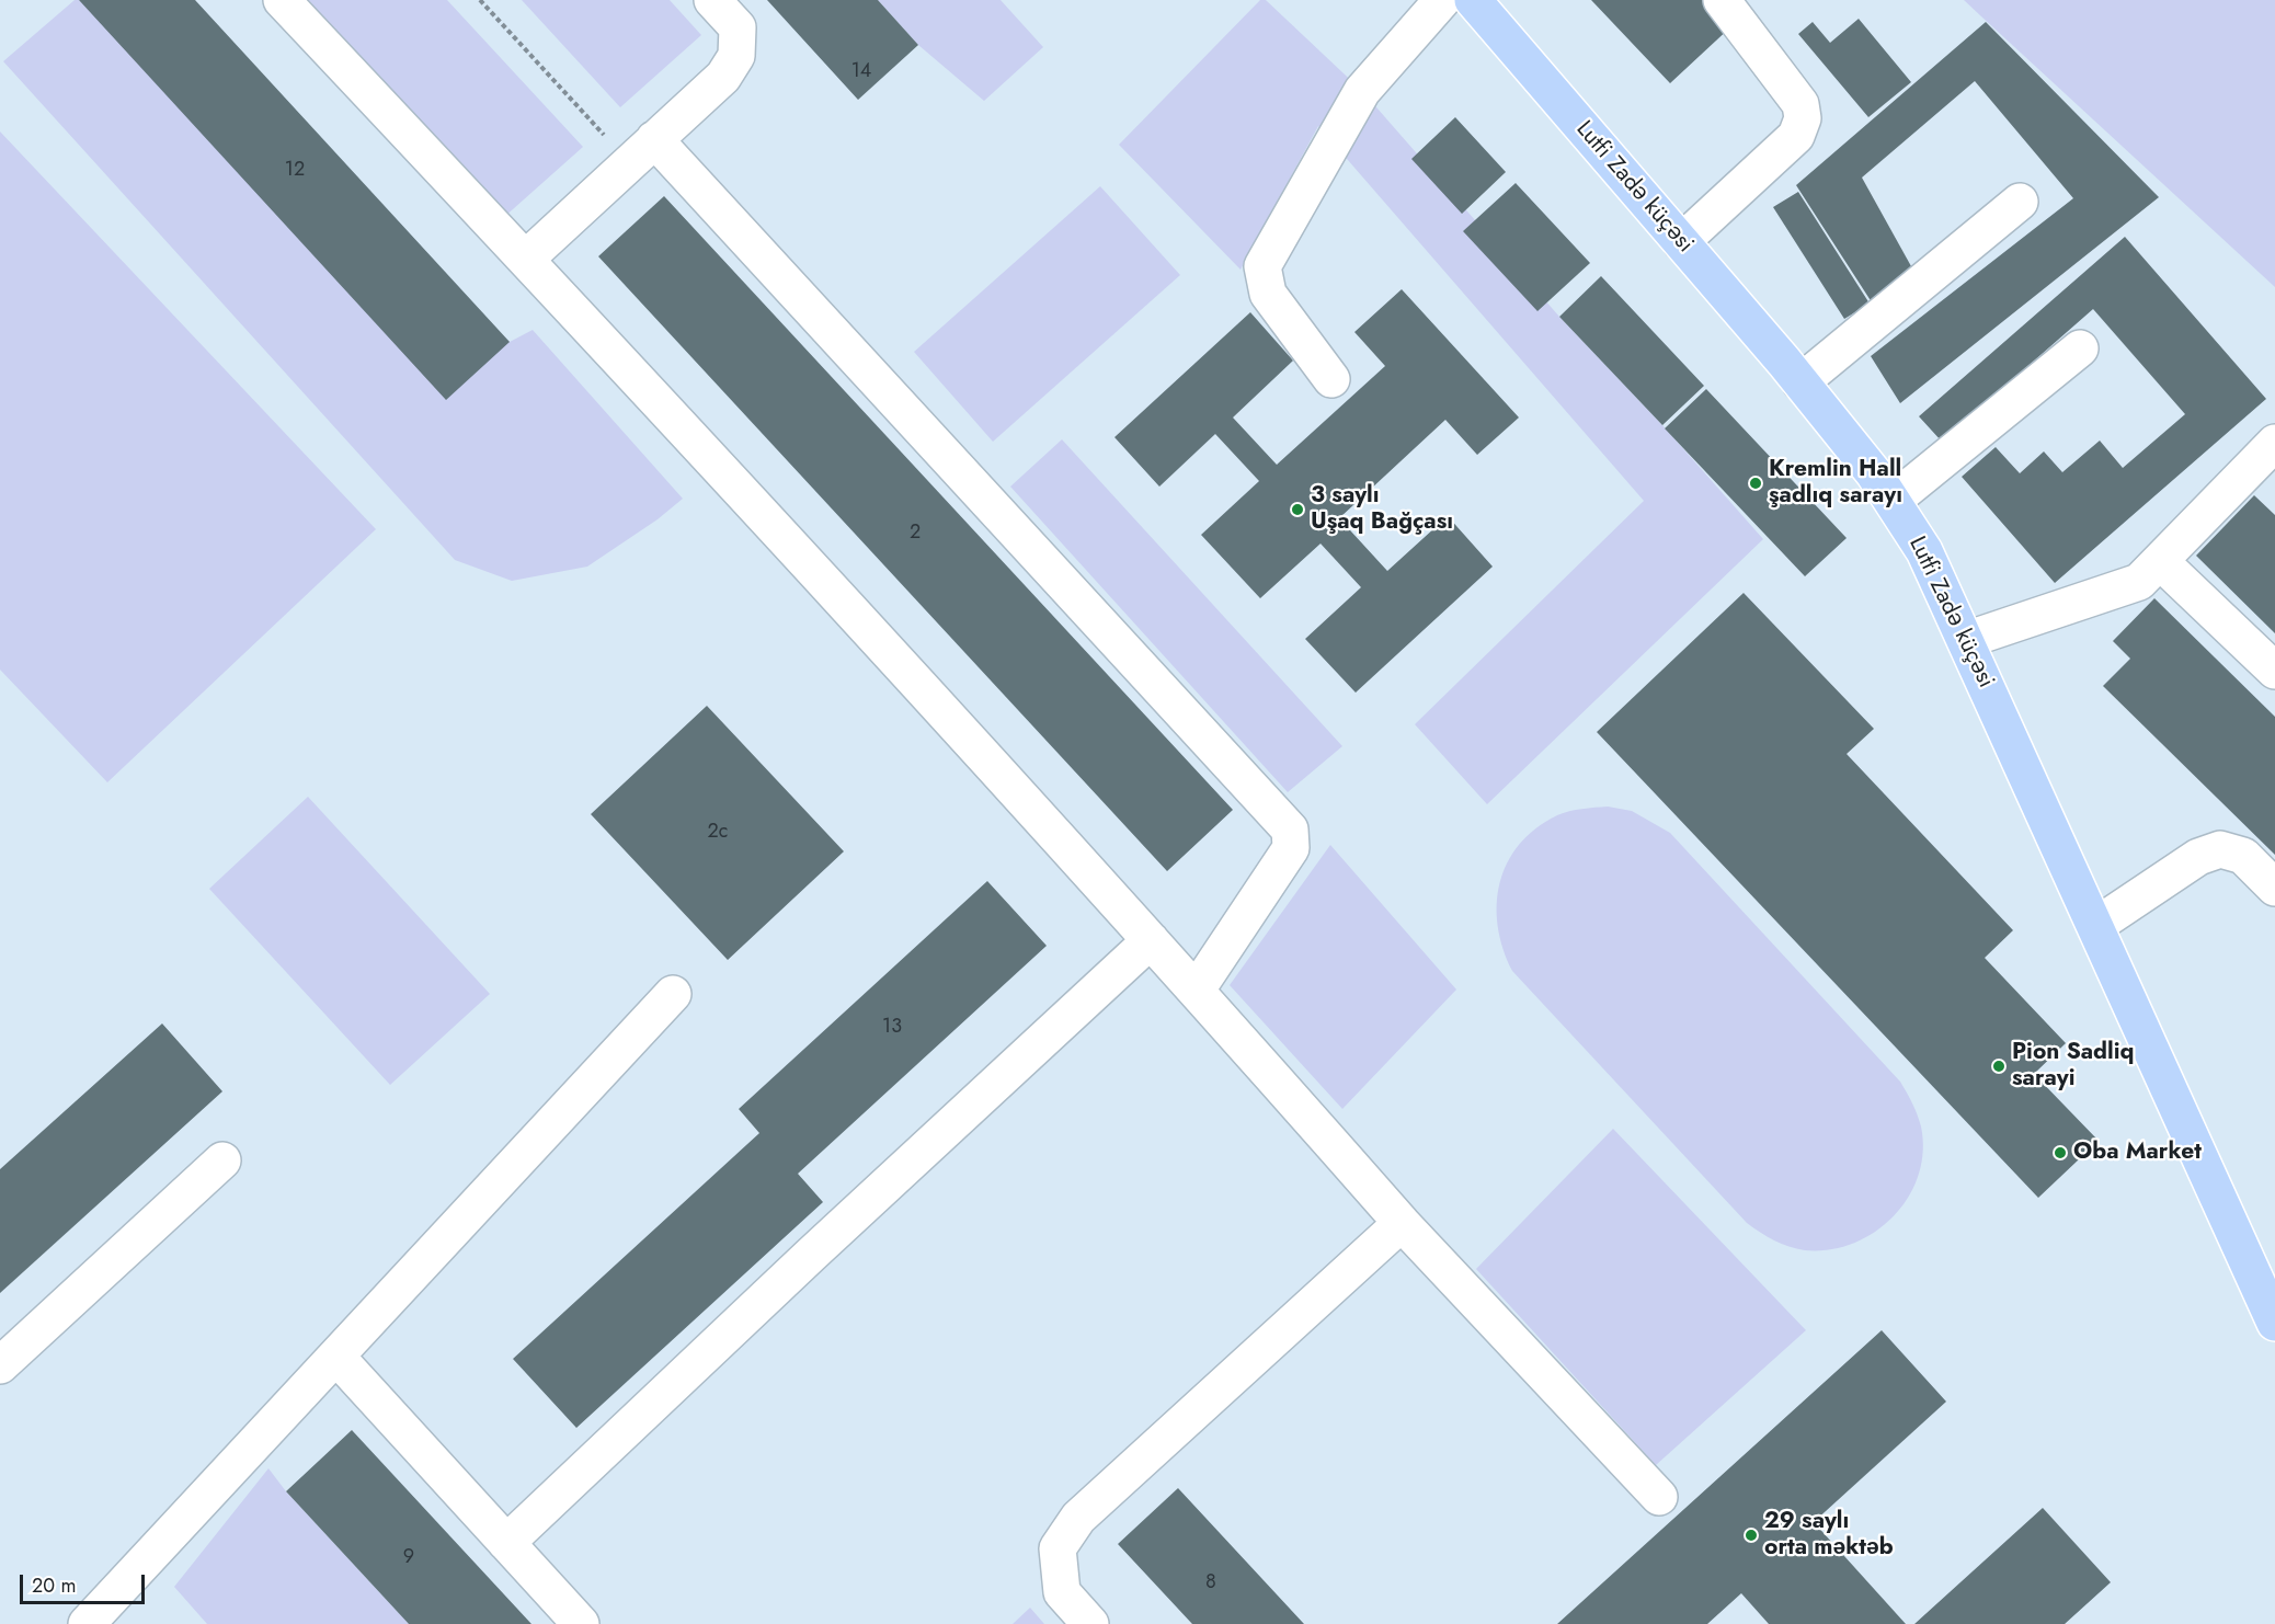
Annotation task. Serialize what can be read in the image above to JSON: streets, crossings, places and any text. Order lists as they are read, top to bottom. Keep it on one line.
{"streets":{"main road":["Lutfi Zadə küçəsi"]},"places":["Kremlin Hall şadlıq sarayı","3 saylı Uşaq Bağçası","Pion Sadliq sarayi","Oba Market","29 saylı orta məktəb"],"house_numbers":["14","12","2","2c","13","9","8"],"scale_bar":"20 m"}
